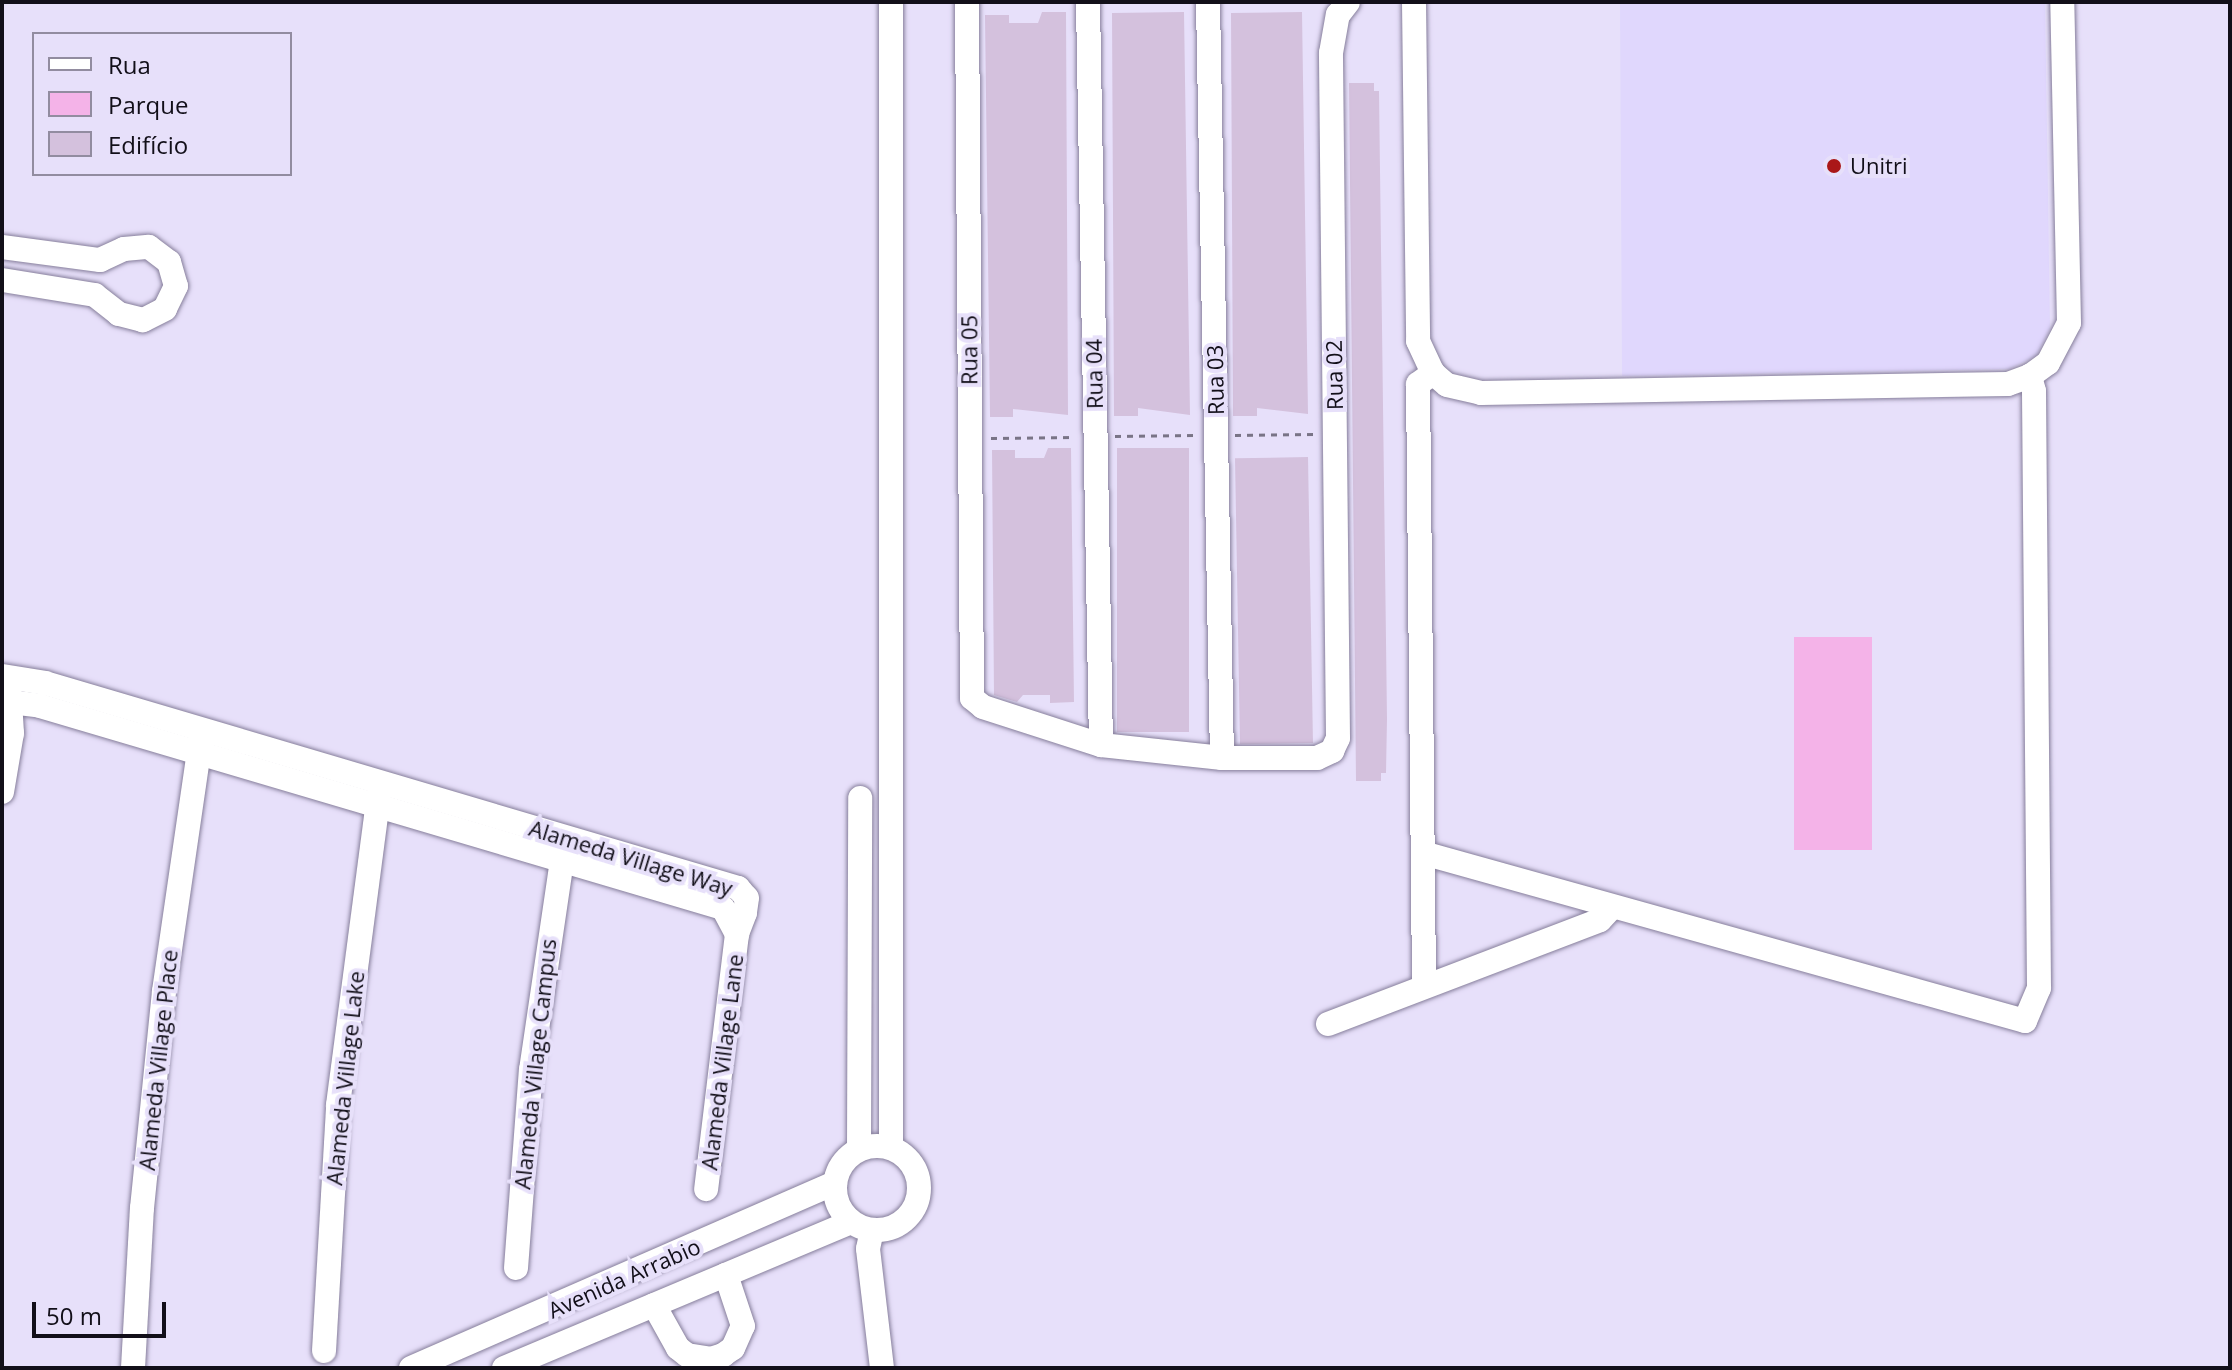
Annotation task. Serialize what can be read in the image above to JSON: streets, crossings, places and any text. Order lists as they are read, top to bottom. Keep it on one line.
{"streets":{"street":["Rua 05","Rua 04","Rua 02","Rua 03","Alameda Village Way","Alameda Village Place","Alameda Village Lane","Alameda Village Campus","Alameda Village Lake","Avenida Arrabio"]},"crossings":[["Rua 05","Rua 04"],["Rua 02","Rua 03"],["Alameda Village Way","Alameda Village Place"],["Alameda Village Way","Alameda Village Lane"],["Alameda Village Way","Alameda Village Campus"],["Alameda Village Way","Alameda Village Lake"]],"places":["Unitri"],"legend":["Rua","Parque","Edifício"],"scale_bar":"50 m"}
